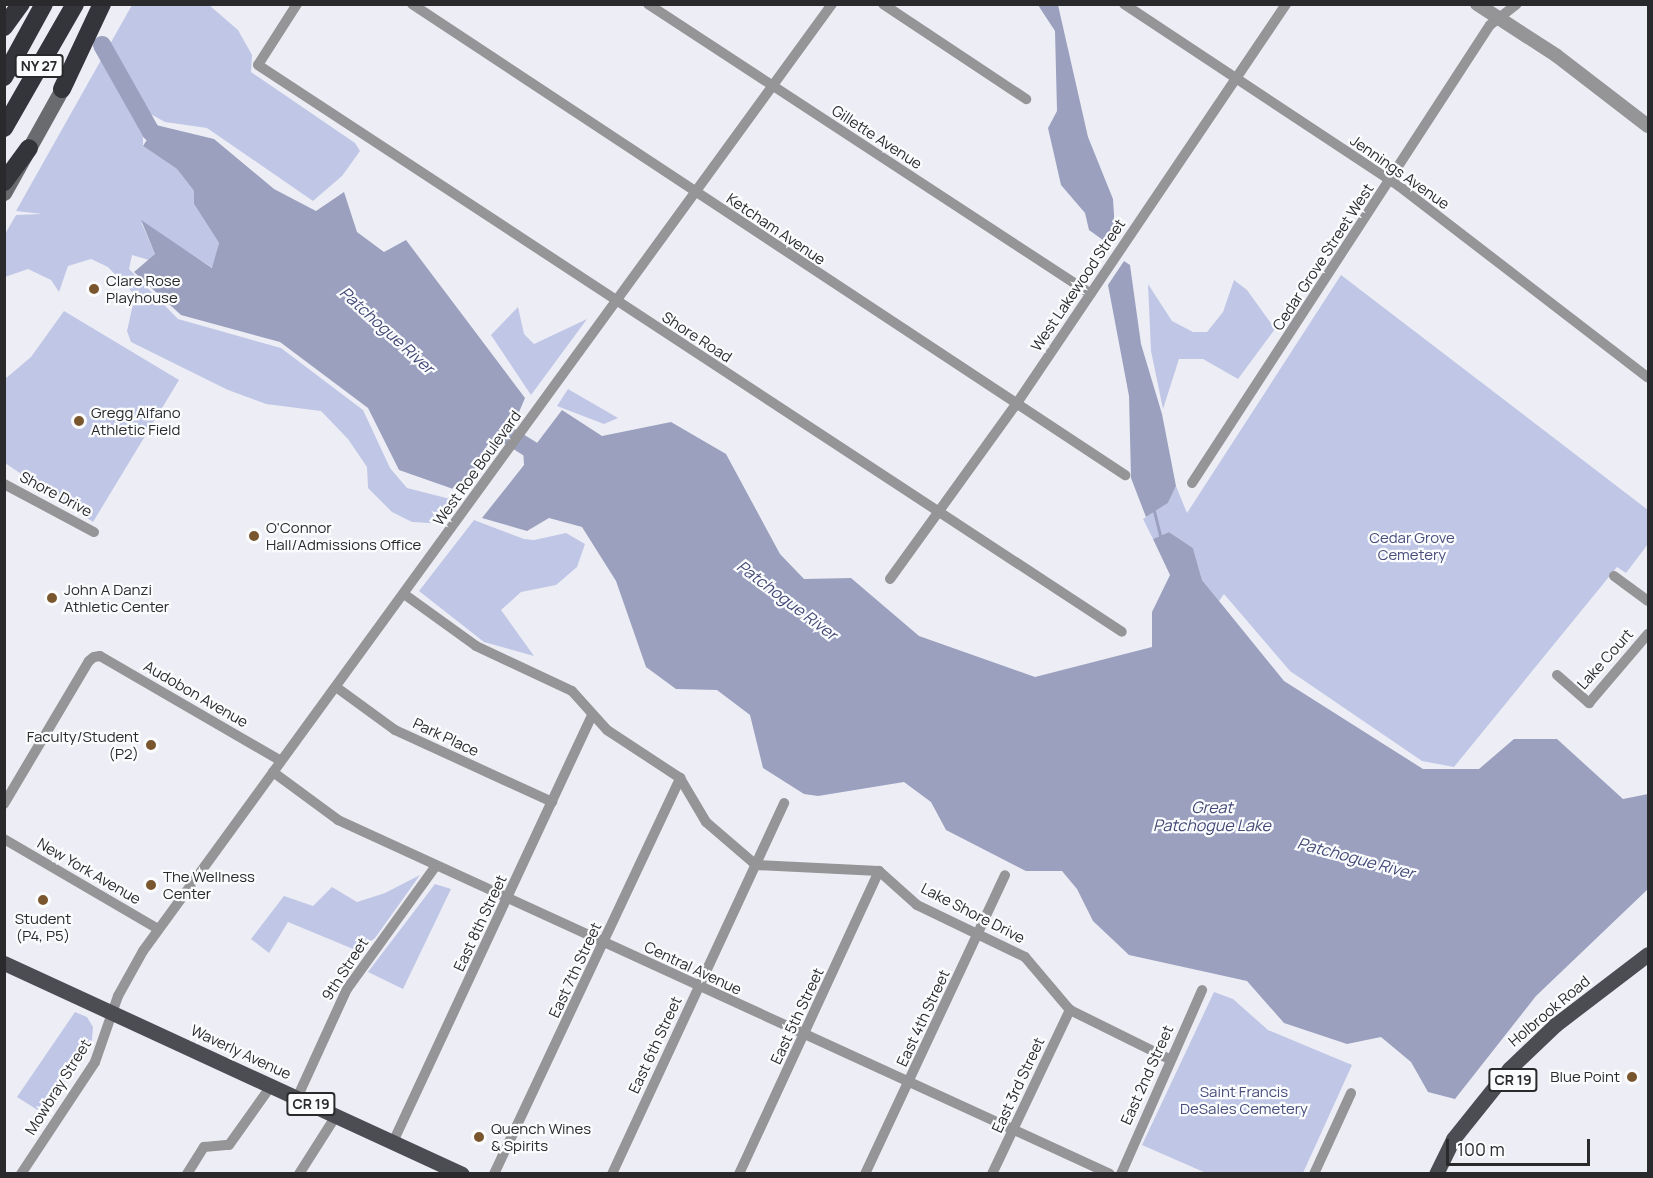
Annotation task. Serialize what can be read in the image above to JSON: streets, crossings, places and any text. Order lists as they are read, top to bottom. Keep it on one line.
{"streets":{"highway":["NY 27"],"main road":["Holbrook Road","Waverly Avenue","CR 19"],"street":["Gillette Avenue","Jennings Avenue","Ketcham Avenue","Cedar Grove Street West","West Lakewood Street","Shore Road","West Roe Boulevard","Shore Drive","Lake Court","Audobon Avenue","Park Place","New York Avenue","Lake Shore Drive","East 8th Street","Central Avenue","9th Street","East 7th Street","East 5th Street","East 4th Street","East 6th Street","East 2nd Street","East 3rd Street","Mowbray Street"]},"crossings":[["Gillette Avenue","West Lakewood Street"],["Gillette Avenue","West Roe Boulevard"],["Jennings Avenue","Cedar Grove Street West"],["Jennings Avenue","West Lakewood Street"],["Ketcham Avenue","West Lakewood Street"],["Ketcham Avenue","West Roe Boulevard"],["West Lakewood Street","Shore Road"],["Shore Road","West Roe Boulevard"],["West Roe Boulevard","Audobon Avenue"],["West Roe Boulevard","Park Place"],["West Roe Boulevard","New York Avenue"],["West Roe Boulevard","Central Avenue"],["West Roe Boulevard","Waverly Avenue"],["West Roe Boulevard","Mowbray Street"],["Park Place","East 8th Street"],["Lake Shore Drive","East 5th Street"],["Lake Shore Drive","East 4th Street"],["Lake Shore Drive","East 2nd Street"],["Lake Shore Drive","East 3rd Street"],["East 8th Street","Central Avenue"],["East 8th Street","Waverly Avenue"],["Central Avenue","9th Street"],["Central Avenue","East 7th Street"],["Central Avenue","East 5th Street"],["Central Avenue","East 4th Street"],["Central Avenue","East 6th Street"],["Central Avenue","East 3rd Street"],["9th Street","Waverly Avenue"],["Waverly Avenue","Mowbray Street"]],"water":["Patchogue River","Great Patchogue Lake"],"parks":["Cedar Grove Cemetery","Saint Francis DeSales Cemetery"],"places":["Clare Rose Playhouse","Gregg Alfano Athletic Field","O'Connor Hall/Admissions Office","John A Danzi Athletic Center","Faculty/Student (P2)","The Wellness Center","Student (P4, P5)","Blue Point","Quench Wines & Spirits"],"scale_bar":"100 m"}
